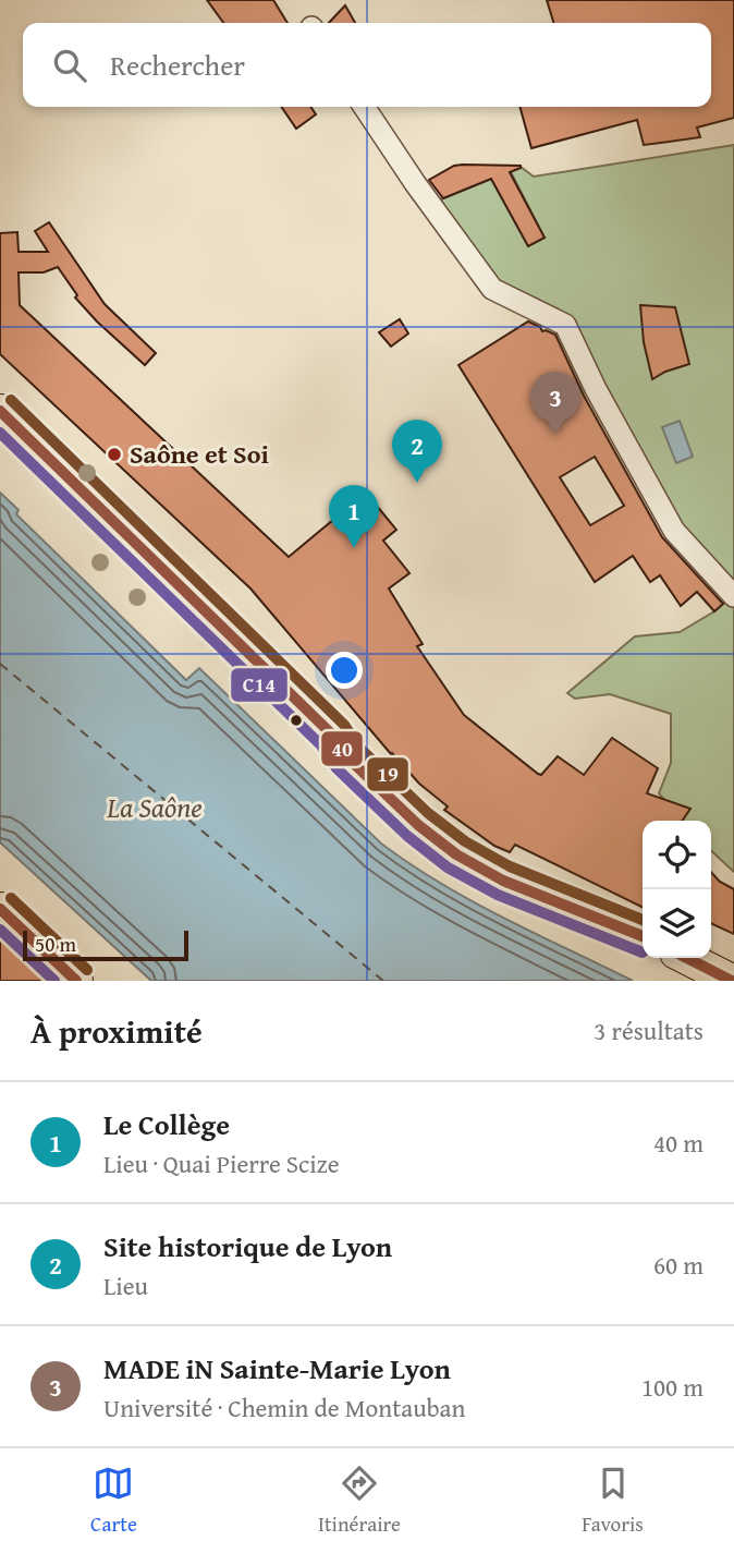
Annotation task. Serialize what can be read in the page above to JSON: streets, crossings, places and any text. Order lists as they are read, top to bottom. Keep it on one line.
{"water":["La Saône"],"places":["Saône et Soi"],"lines":["transit line 19","transit line 40","transit line C14"],"scale_bar":"50 m","page":{"search":"Rechercher","pins":["3","2","1"],"scale":"50 m","heading":["À proximité","3 résultats"],"list":[{"mark":"1","name":"Le Collège","note":"Lieu · Quai Pierre Scize","value":"40 m"},{"mark":"2","name":"Site historique de Lyon","note":"Lieu","value":"60 m"},{"mark":"3","name":"MADE iN Sainte-Marie Lyon","note":"Université · Chemin de Montauban","value":"100 m"}],"nav":["Carte","Itinéraire","Favoris"]}}
